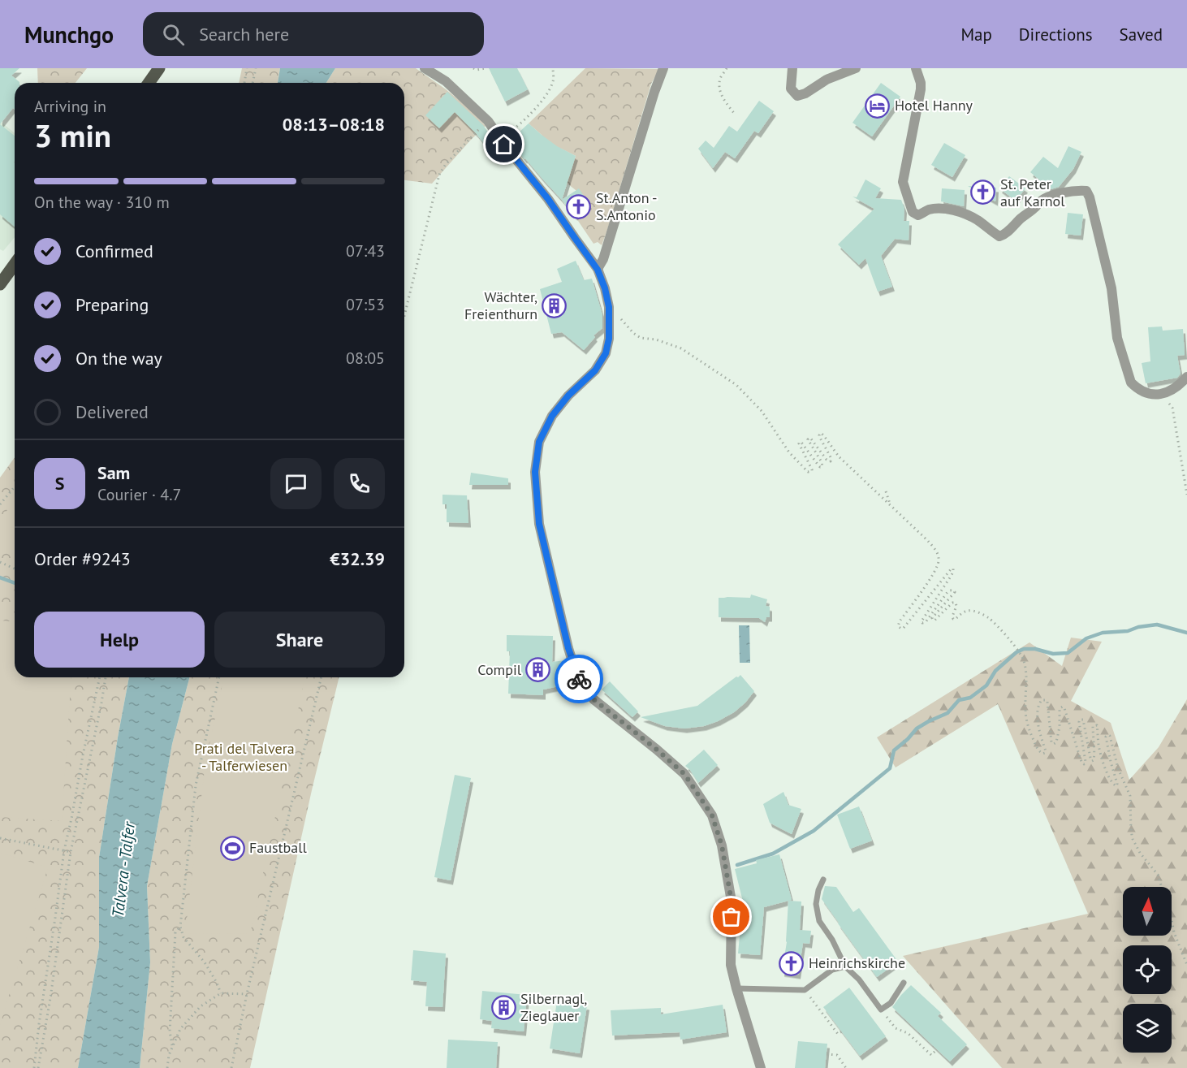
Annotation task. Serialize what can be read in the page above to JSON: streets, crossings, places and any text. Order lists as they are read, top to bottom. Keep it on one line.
{"water":["Talvera - Talfer"],"parks":["Prati del Talvera - Talferwiesen"],"places":{"hotel":["Hotel Hanny"],"church":["St. Peter auf Karnol","St.Anton - S.Antonio","Heinrichskirche"],"building":["Wächter, Freienthurn","Compil","Silbernagl, Zieglauer"],"sports":["Faustball"]},"north":"top","page":{"header":"Munchgo","search":"Search here","nav":["Map","Directions","Saved"],"heading":["3 min","Arriving in","08:13–08:18"],"panel":["Sam","Courier · 4.7","Order #9243","€32.39"],"bar":"On the way · 310 m","list":[["Confirmed","07:43"],["Preparing","07:53"],["On the way","08:05"],"Delivered"],"round":"S","buttons":["Help","Share"]}}
